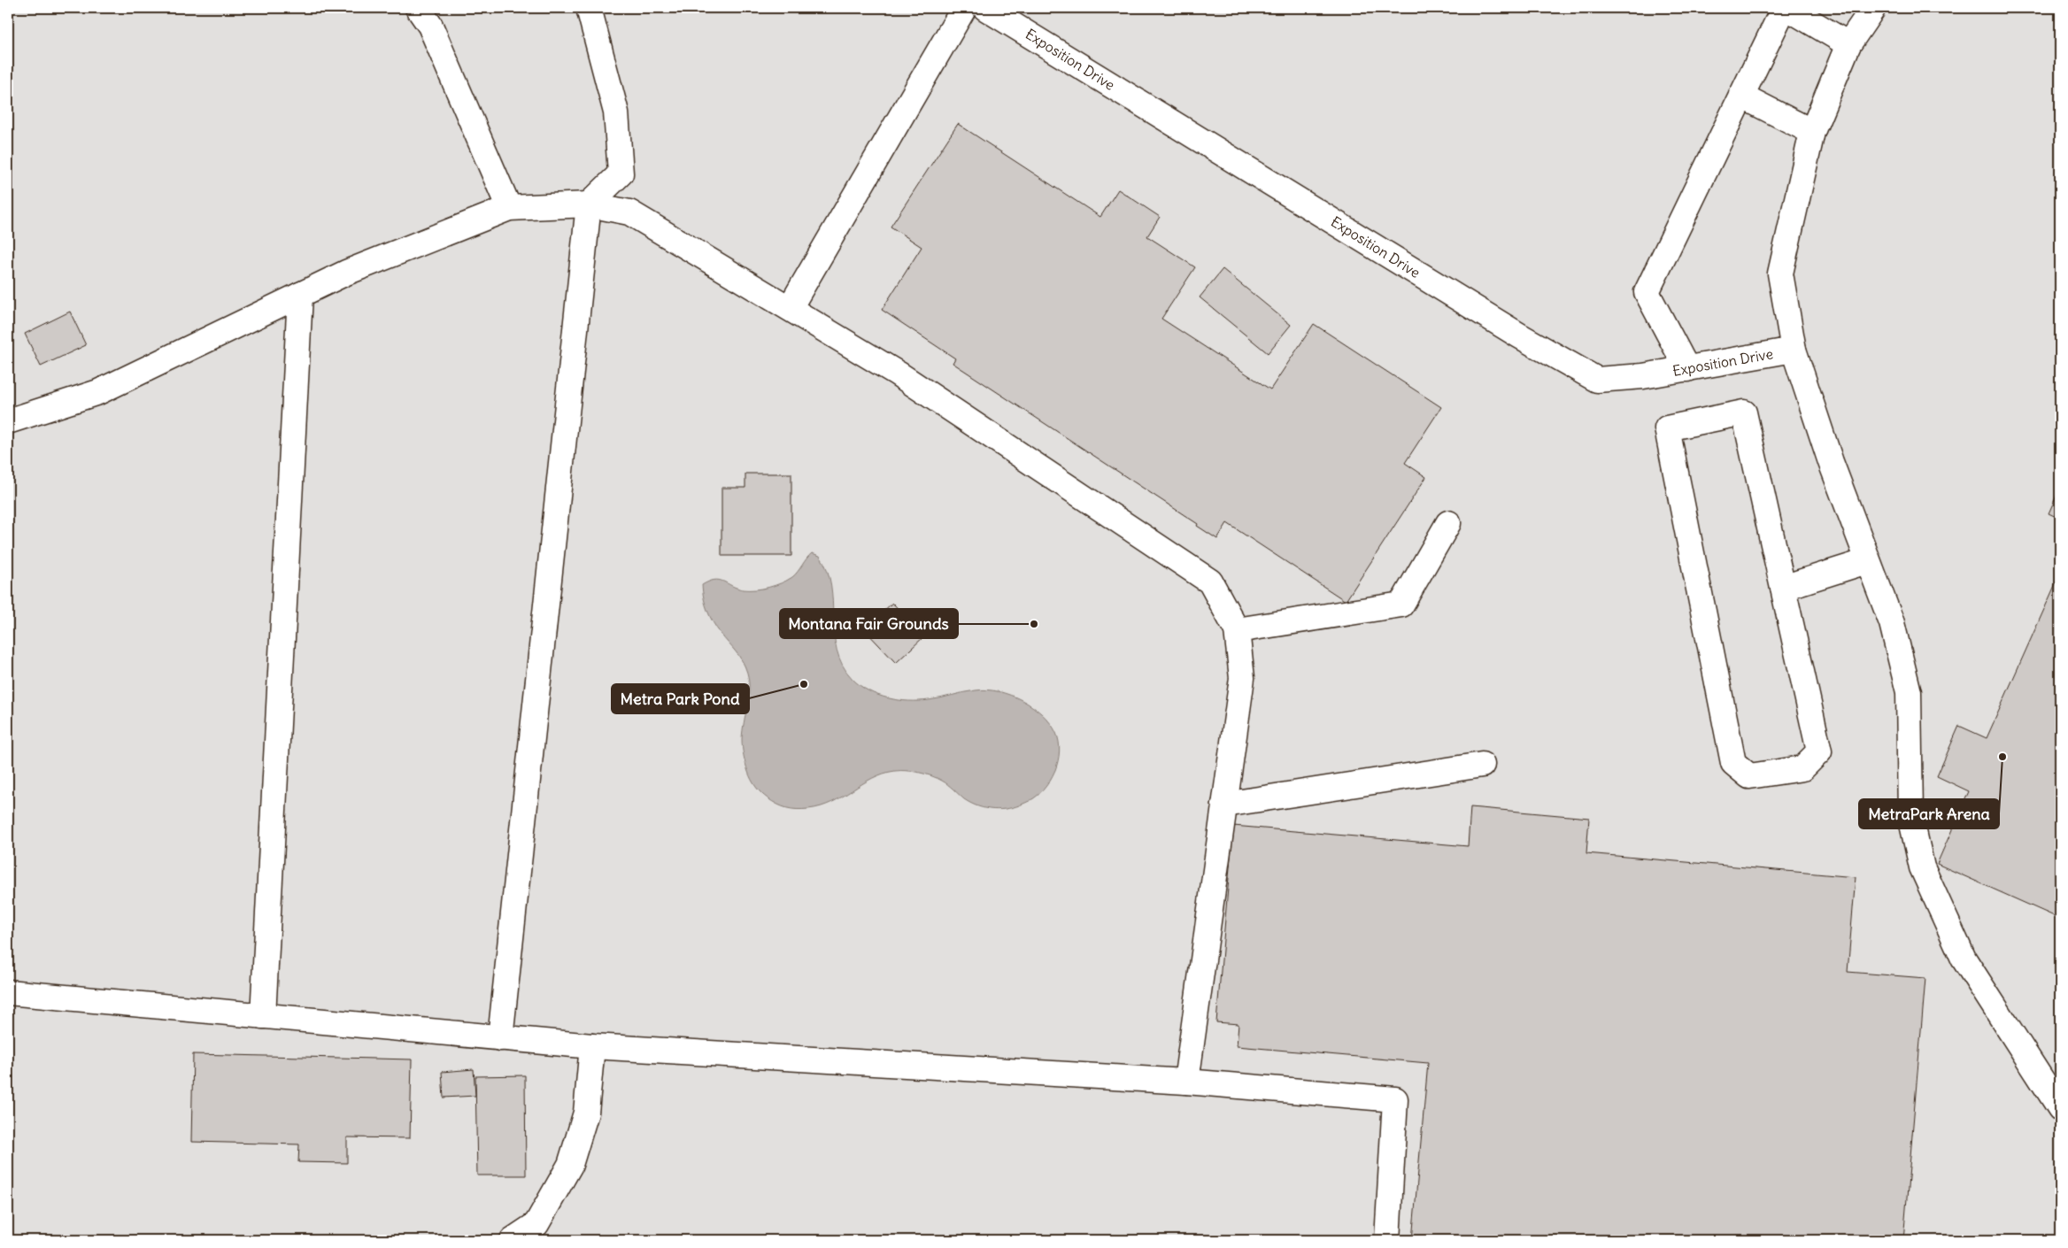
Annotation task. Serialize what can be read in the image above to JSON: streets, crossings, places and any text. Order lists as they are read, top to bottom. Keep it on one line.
{"streets":{"street":["Exposition Drive"]},"places":["Montana Fair Grounds","Metra Park Pond","MetraPark Arena"]}
